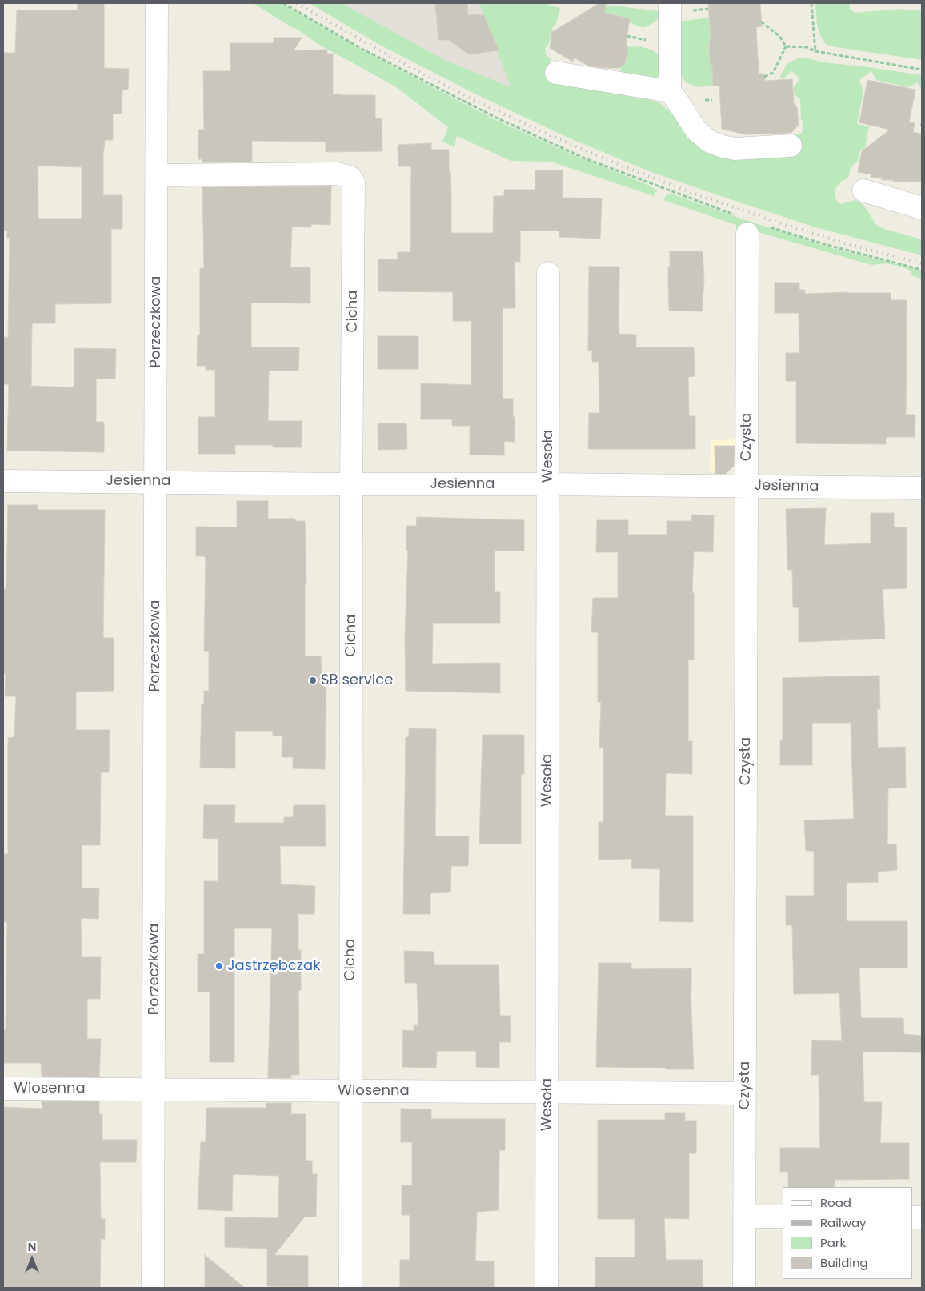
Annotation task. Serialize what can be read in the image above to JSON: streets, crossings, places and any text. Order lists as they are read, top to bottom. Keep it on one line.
{"streets":{"street":["Cicha","Porzeczkowa","Czysta","Wesoła","Jesienna","Wiosenna"]},"crossings":[["Cicha","Porzeczkowa"],["Cicha","Jesienna"],["Cicha","Wiosenna"],["Porzeczkowa","Jesienna"],["Porzeczkowa","Wiosenna"],["Czysta","Jesienna"],["Czysta","Wiosenna"],["Wesoła","Jesienna"],["Wesoła","Wiosenna"]],"places":["SB service","Jastrzębczak"],"legend":["Road","Railway","Park","Building"],"north":"top"}
